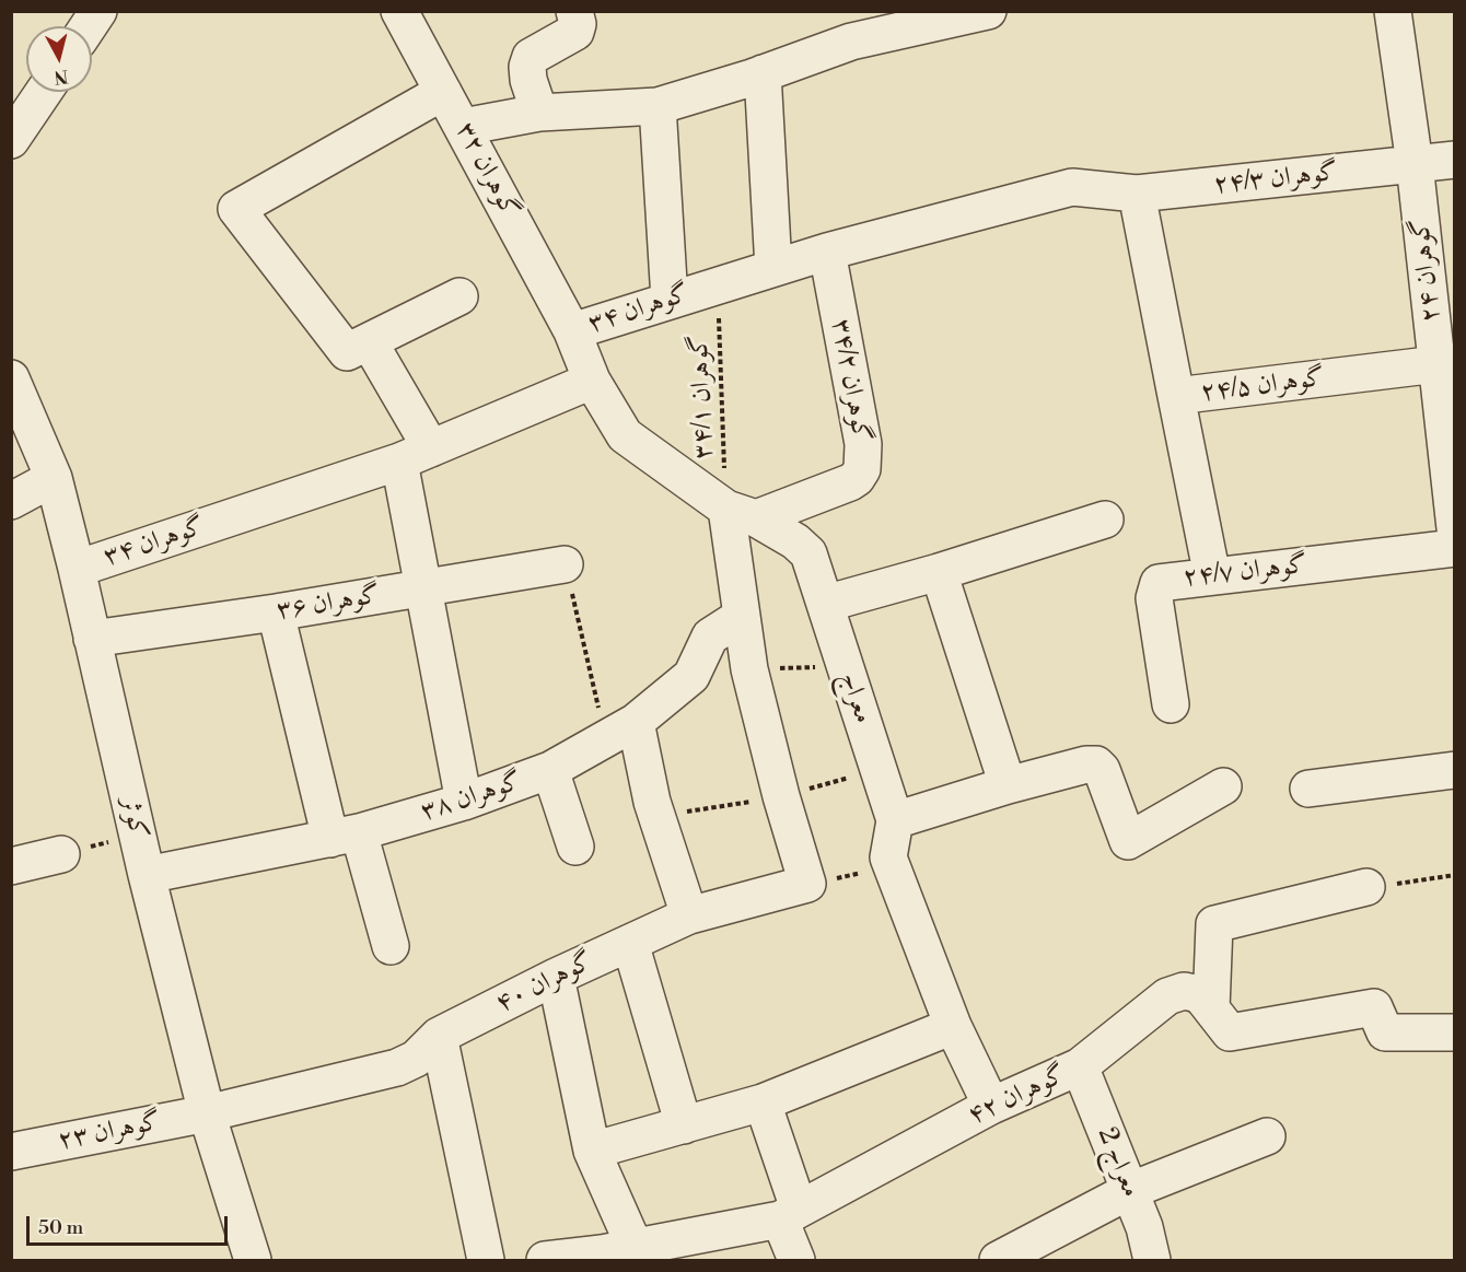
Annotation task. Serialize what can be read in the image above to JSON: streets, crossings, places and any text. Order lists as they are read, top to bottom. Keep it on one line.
{"streets":{"street":["گوهران ۳۲","گوهران ۲۴/۳","گوهران ۲۴","گوهران ۳۴","گوهران ۳۴/۲","گوهران ۲۴/۵","گوهران ۲۴/۷","گوهران ۳۶","معراج","گوهران ۳۸","کوثر","گوهران ۴۰","گوهران ۴۲","گوهران ۲۳","معراج 2"],"path":["گوهران ۳۴/۱"]},"crossings":[["گوهران ۳۲","گوهران ۳۴"],["گوهران ۲۴/۳","گوهران ۲۴"],["گوهران ۲۴/۳","گوهران ۳۴"],["گوهران ۲۴/۳","گوهران ۲۴/۵"],["گوهران ۲۴","گوهران ۲۴/۵"],["گوهران ۳۴","گوهران ۳۴/۲"],["گوهران ۳۴","گوهران ۲۴/۵"],["گوهران ۳۴","گوهران ۳۴/۱"],["گوهران ۳۴","معراج"],["گوهران ۳۴","کوثر"],["گوهران ۳۴/۲","گوهران ۳۴/۱"],["گوهران ۳۴/۲","معراج"],["گوهران ۳۴/۱","معراج"],["گوهران ۳۶","کوثر"],["معراج","گوهران ۴۲"],["گوهران ۳۸","کوثر"],["کوثر","گوهران ۴۰"],["کوثر","گوهران ۲۳"],["گوهران ۴۰","گوهران ۲۳"],["گوهران ۴۲","معراج 2"]],"scale_bar":"50 m","north":"bottom"}
